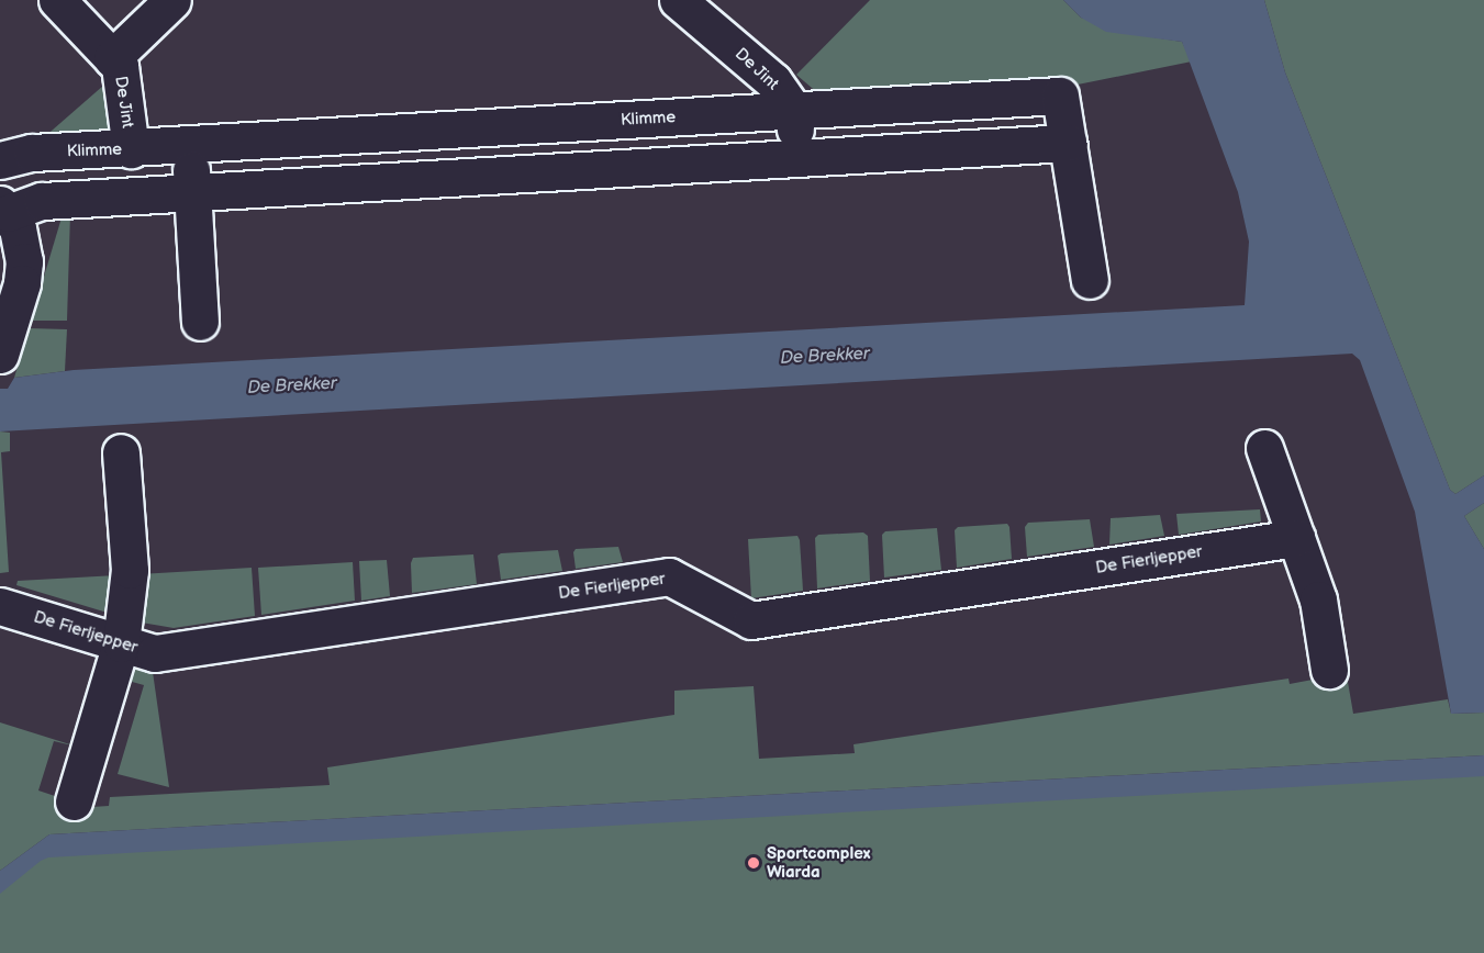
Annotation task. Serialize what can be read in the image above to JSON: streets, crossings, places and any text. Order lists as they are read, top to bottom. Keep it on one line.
{"streets":{"street":["De Jint","Klimme","De Fierljepper"]},"crossings":[["De Jint","Klimme"]],"water":["De Brekker"],"places":["Sportcomplex Wiarda"]}
